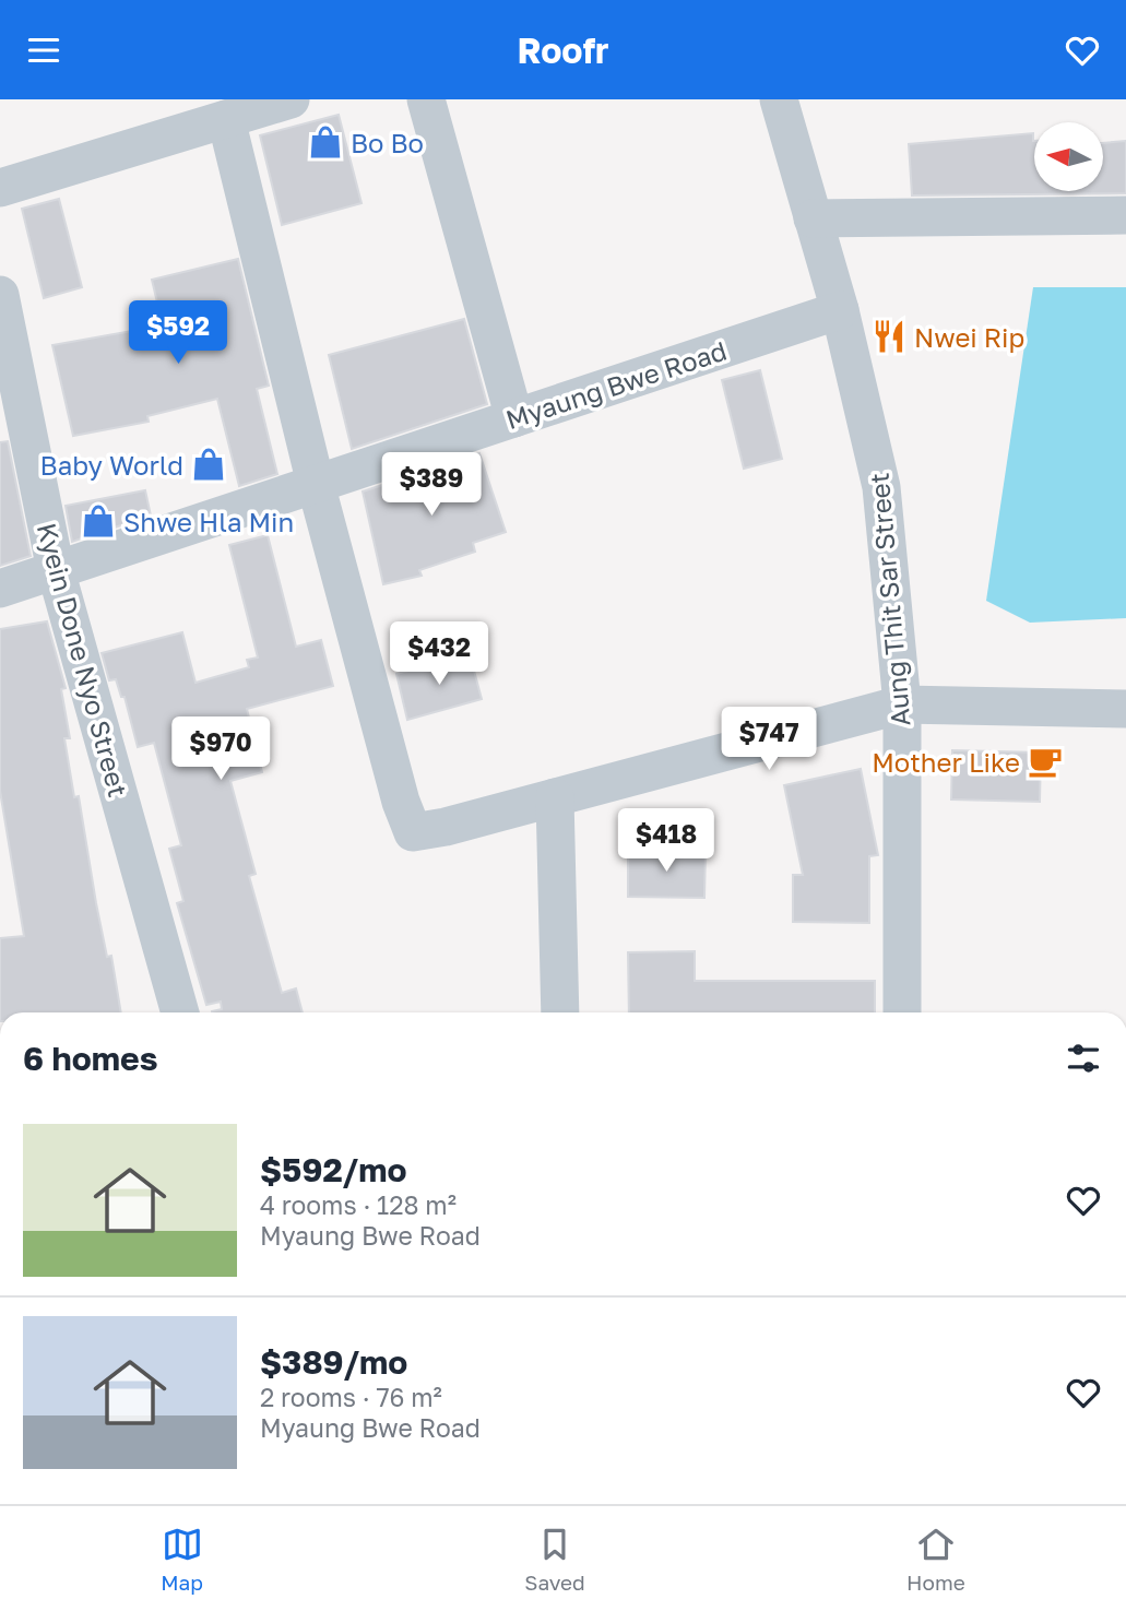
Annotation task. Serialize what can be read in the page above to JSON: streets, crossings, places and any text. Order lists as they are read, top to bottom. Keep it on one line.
{"streets":{"street":["Myaung Bwe Road","Aung Thit Sar Street","Kyein Done Nyo Street"]},"crossings":[["Myaung Bwe Road","Aung Thit Sar Street"],["Myaung Bwe Road","Kyein Done Nyo Street"]],"places":{"shop":["Bo Bo","Baby World","Shwe Hla Min"],"restaurant":["Nwei Rip"],"cafe":["Mother Like"]},"north":"left","page":{"header":"Roofr","price":["$592","$389","$432","$747","$970","$418"],"heading":"6 homes","list":[{"name":"$592/mo","note":"4 rooms · 128 m² · Myaung Bwe Road"},{"name":"$389/mo","note":"2 rooms · 76 m² · Myaung Bwe Road"}],"tabs":["Map","Saved","Home"]}}
